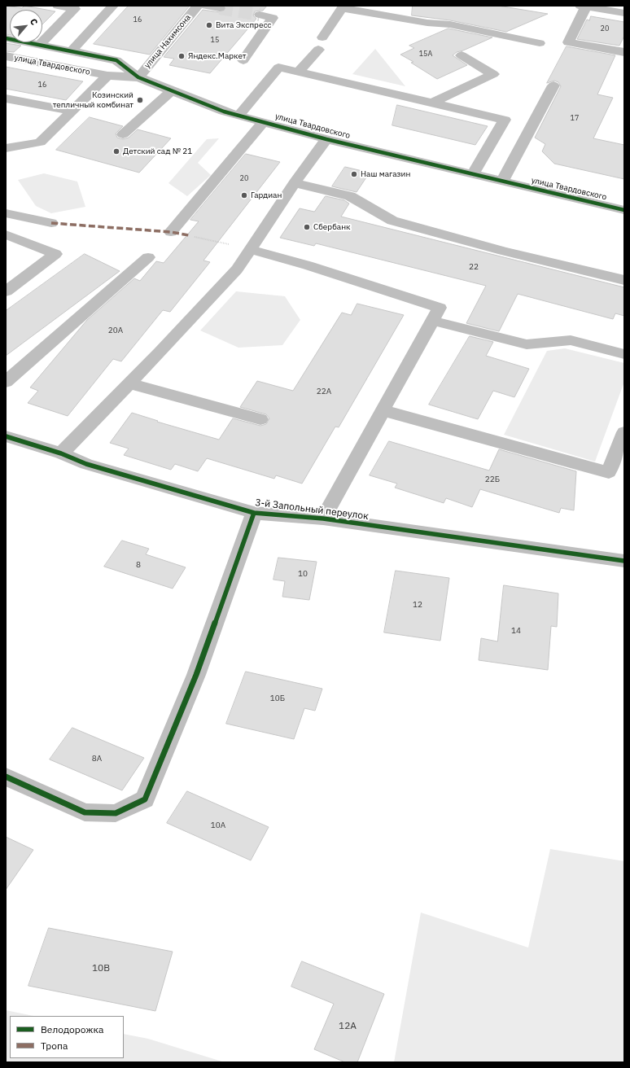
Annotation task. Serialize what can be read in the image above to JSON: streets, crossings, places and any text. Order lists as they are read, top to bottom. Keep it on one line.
{"streets":{"street":["улица Нахимсона","улица Твардовского","3-й Запольный переулок"]},"crossings":[["улица Нахимсона","улица Твардовского"]],"places":["Вита Экспресс","Яндекс.Маркет","Козинский тепличный комбинат","Детский сад № 21","Наш магазин","Гардиан","Сбербанк"],"house_numbers":["16","20","15","15А","16","17","20","22","20А","22А","22Б","8","10","12","14","10Б","8А","10А","10В","12А"],"legend":["Велодорожка","Тропа"],"north":"top right"}
